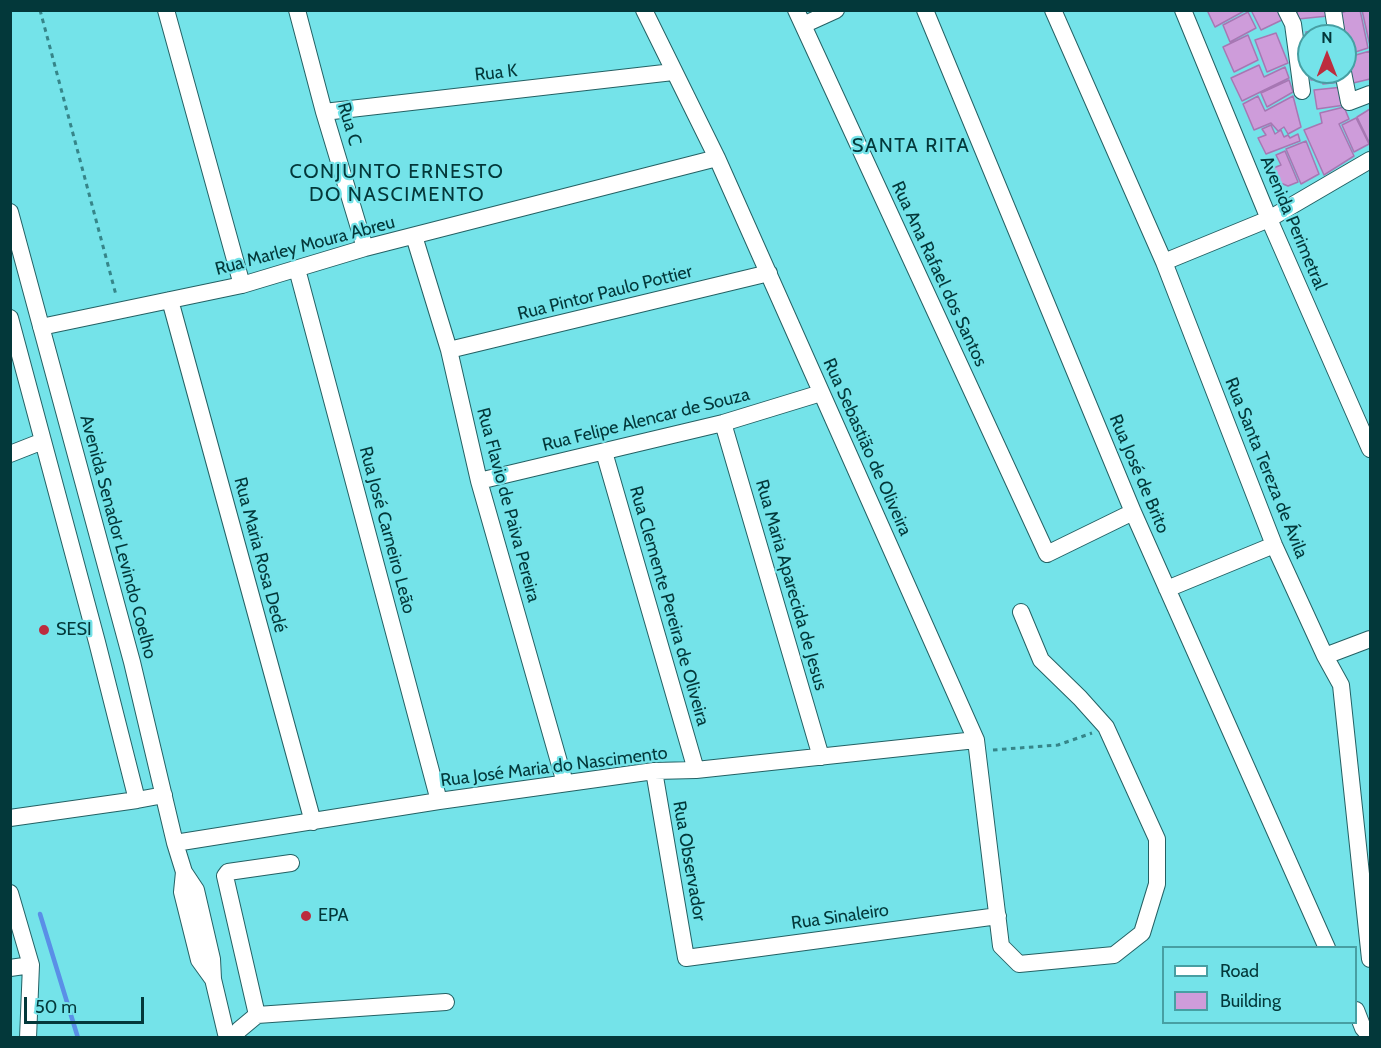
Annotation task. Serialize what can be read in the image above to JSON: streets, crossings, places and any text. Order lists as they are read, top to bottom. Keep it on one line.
{"streets":{"street":["Rua K","Rua C","Avenida Perimetral","Rua Marley Moura Abreu","Rua Ana Rafael dos Santos","Rua Pintor Paulo Pottier","Rua Felipe Alencar de Souza","Rua Sebastião de Oliveira","Rua Santa Tereza de Ávila","Rua José de Brito","Rua Flavio de Paiva Pereira","Rua José Carneiro Leão","Avenida Senador Levindo Coelho","Rua Maria Rosa Dedé","Rua Maria Aparecida de Jesus","Rua Clemente Pereira de Oliveira","Rua José Maria do Nascimento","Rua Observador","Rua Sinaleiro"]},"crossings":[["Rua K","Rua C"],["Rua K","Rua Sebastião de Oliveira"],["Rua C","Rua Marley Moura Abreu"],["Rua Marley Moura Abreu","Rua Sebastião de Oliveira"],["Rua Marley Moura Abreu","Rua Flavio de Paiva Pereira"],["Rua Marley Moura Abreu","Rua José Carneiro Leão"],["Rua Marley Moura Abreu","Avenida Senador Levindo Coelho"],["Rua Marley Moura Abreu","Rua Maria Rosa Dedé"],["Rua Ana Rafael dos Santos","Rua José de Brito"],["Rua Pintor Paulo Pottier","Rua Sebastião de Oliveira"],["Rua Pintor Paulo Pottier","Rua Flavio de Paiva Pereira"],["Rua Felipe Alencar de Souza","Rua Sebastião de Oliveira"],["Rua Felipe Alencar de Souza","Rua Flavio de Paiva Pereira"],["Rua Felipe Alencar de Souza","Rua Maria Aparecida de Jesus"],["Rua Felipe Alencar de Souza","Rua Clemente Pereira de Oliveira"],["Rua Sebastião de Oliveira","Rua José Maria do Nascimento"],["Rua Sebastião de Oliveira","Rua Sinaleiro"],["Rua Flavio de Paiva Pereira","Rua José Maria do Nascimento"],["Rua José Carneiro Leão","Rua José Maria do Nascimento"],["Avenida Senador Levindo Coelho","Rua José Maria do Nascimento"],["Rua Maria Rosa Dedé","Rua José Maria do Nascimento"],["Rua Maria Aparecida de Jesus","Rua José Maria do Nascimento"],["Rua Clemente Pereira de Oliveira","Rua José Maria do Nascimento"],["Rua José Maria do Nascimento","Rua Observador"],["Rua Observador","Rua Sinaleiro"]],"districts":["SANTA RITA","CONJUNTO ERNESTO DO NASCIMENTO"],"places":["SESI","EPA"],"legend":["Road","Building"],"scale_bar":"50 m","north":"top"}
